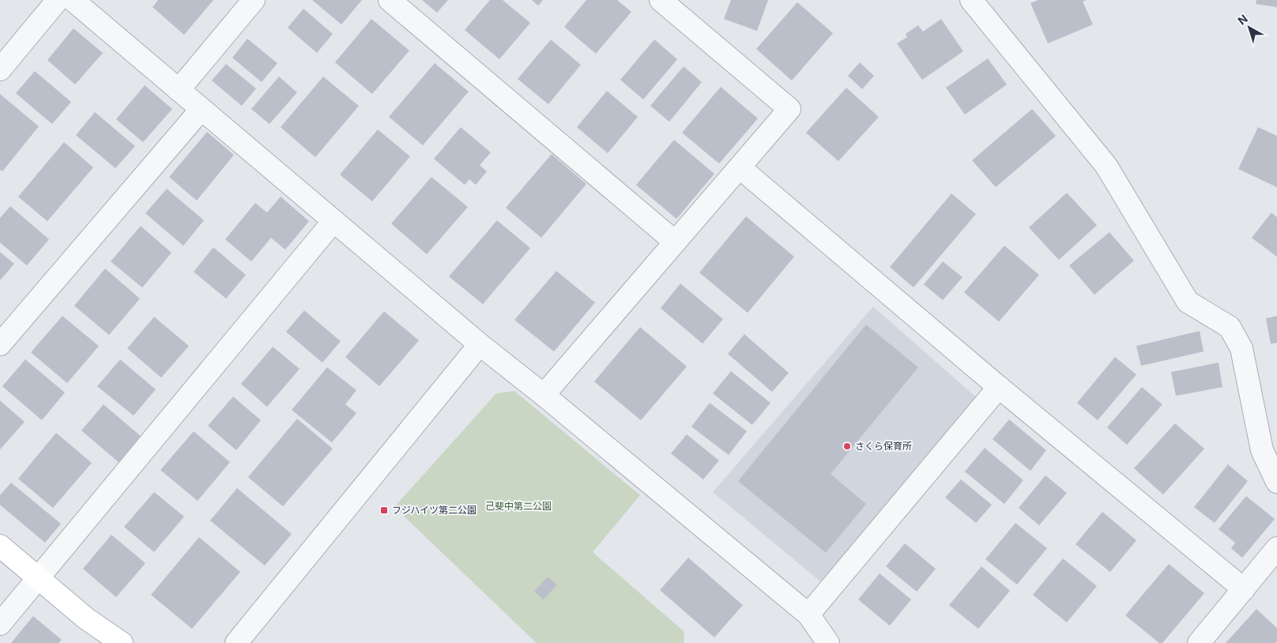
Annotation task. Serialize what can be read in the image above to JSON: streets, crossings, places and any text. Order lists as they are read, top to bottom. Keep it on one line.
{"parks":["己斐中第二公園"],"places":{"other":["さくら保育所"],"transit":["フジハイツ第二公園"]},"north":"top left"}
